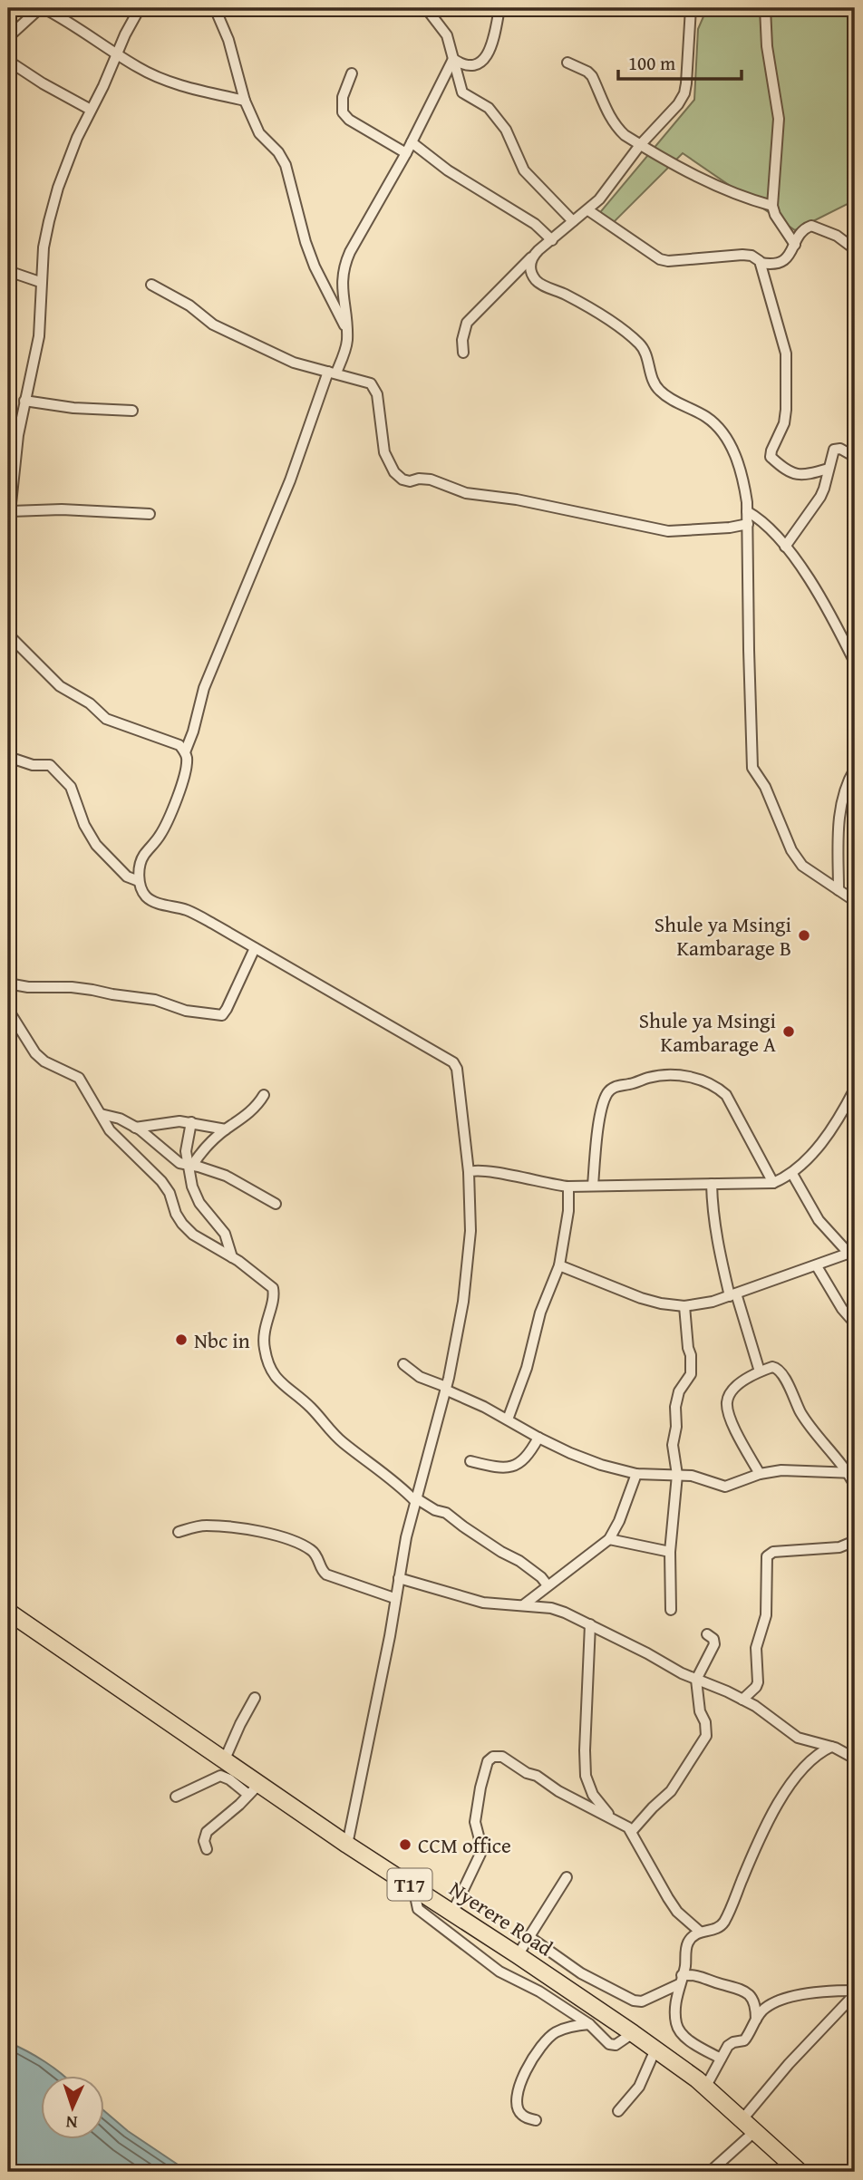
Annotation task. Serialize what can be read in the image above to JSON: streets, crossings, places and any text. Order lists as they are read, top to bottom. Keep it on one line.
{"streets":{"main road":["T17","Nyerere Road"]},"places":["Shule ya Msingi Kambarage B","Shule ya Msingi Kambarage A","Nbc in","CCM office"],"scale_bar":"100 m","north":"bottom"}
